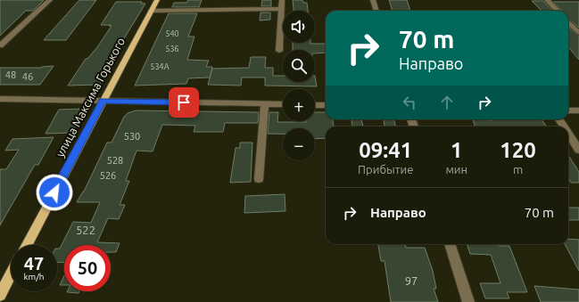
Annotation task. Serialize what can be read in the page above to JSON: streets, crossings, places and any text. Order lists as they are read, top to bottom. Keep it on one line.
{"streets":{"main road":["улица Максима Горького"]},"house_numbers":["540","536","534А","48","46","530","528","526","522","97"],"page":{"map_buttons":["+","−"],"turn":["70 m","Направо"],"eta":["09:41","Прибытие","1","мин","120","m"],"list":[{"name":"Направо","value":"70 m"}],"speed":"47 km/h","limit":"50"}}
